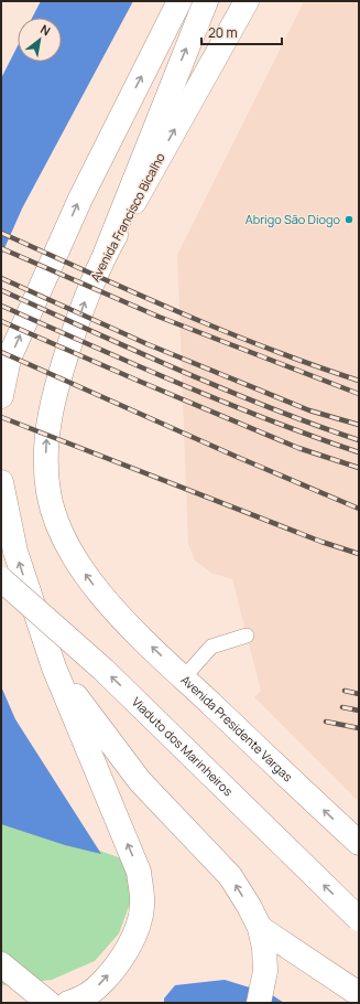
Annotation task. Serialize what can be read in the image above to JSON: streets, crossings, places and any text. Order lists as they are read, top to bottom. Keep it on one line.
{"streets":{"main road":["Avenida Francisco Bicalho","Avenida Presidente Vargas","Viaduto dos Marinheiros"]},"crossings":[["Avenida Francisco Bicalho","Avenida Presidente Vargas"]],"places":["Abrigo São Diogo"],"scale_bar":"20 m","north":"top right"}
